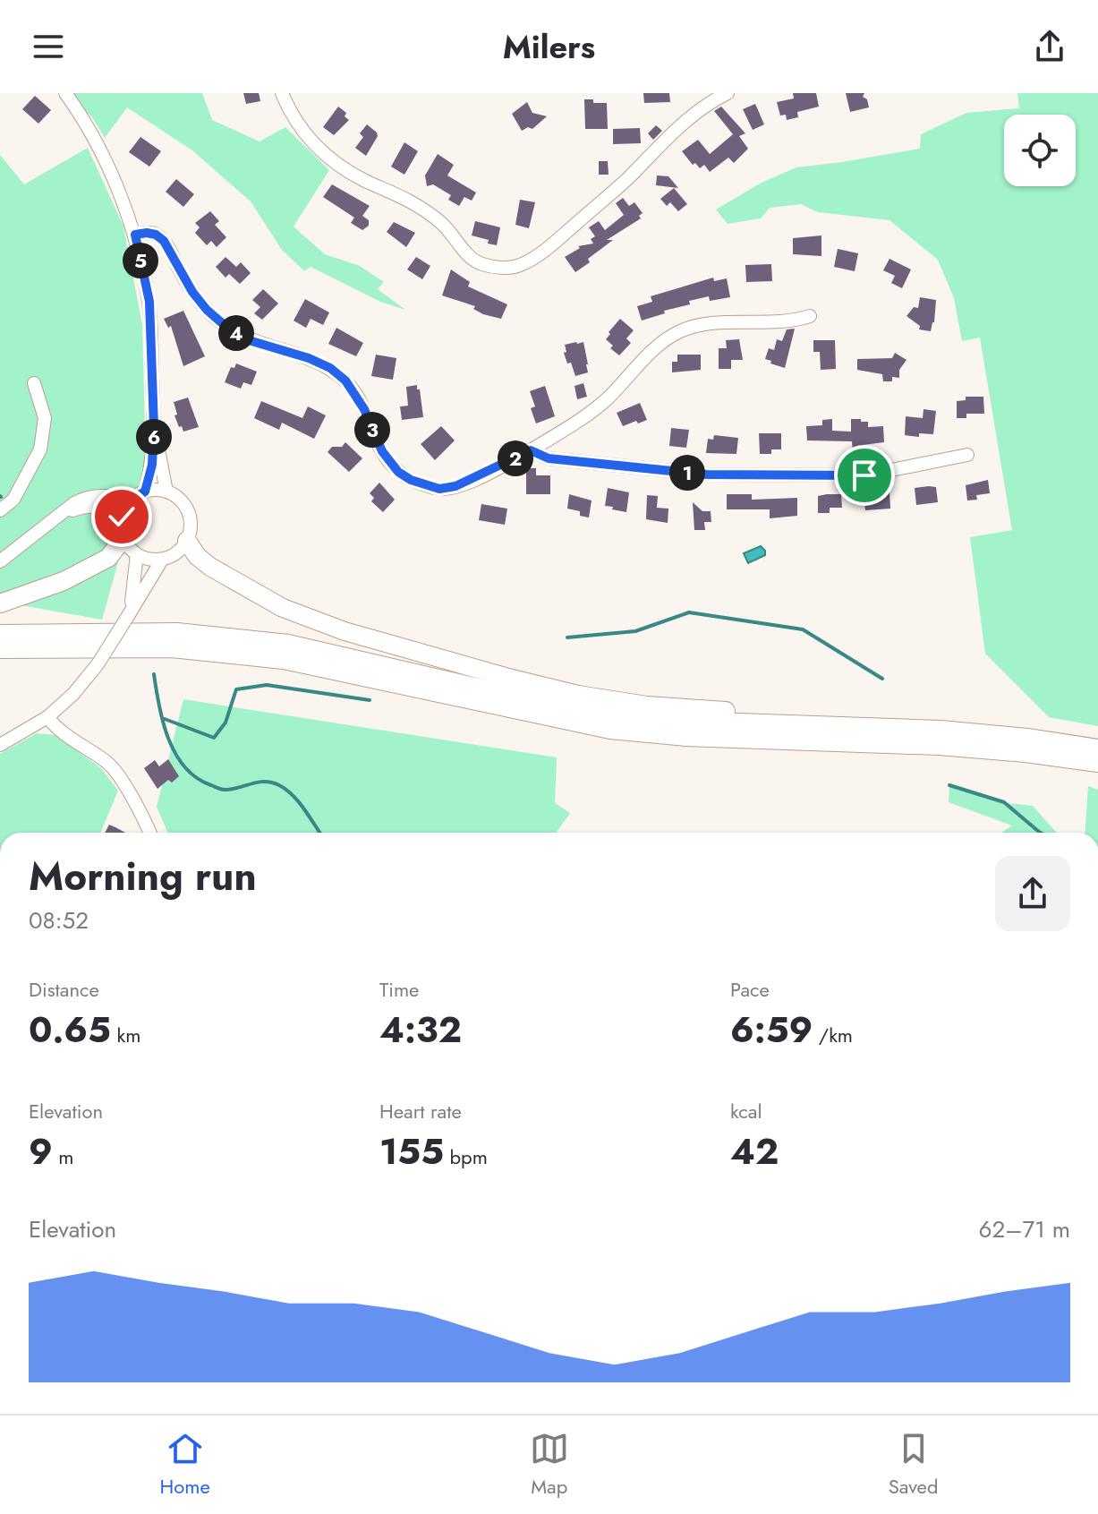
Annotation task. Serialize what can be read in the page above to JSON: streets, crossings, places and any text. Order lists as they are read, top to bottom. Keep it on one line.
{"page":{"header":"Milers","pins":["5","4","3","6","2","1"],"heading":["Morning run","08:52"],"stats":[["Distance","0.65 km"],["Time","4:32"],["Pace","6:59 /km"],["Elevation","9 m"],["Heart rate","155 bpm"],["kcal","42"]],"chart":["Elevation","62–71 m"],"tabs":["Home","Map","Saved"]}}
